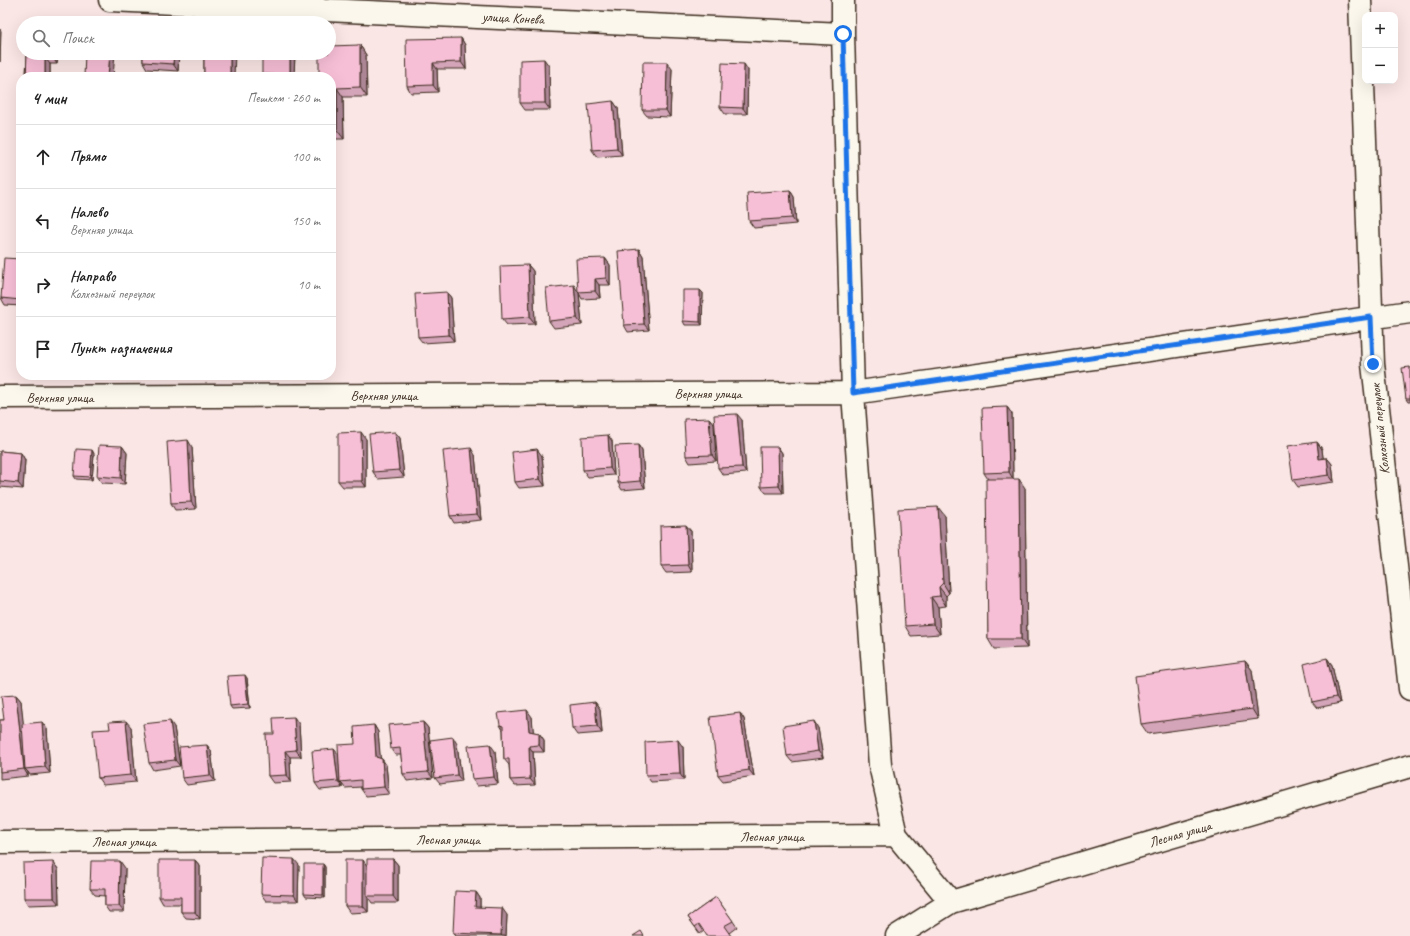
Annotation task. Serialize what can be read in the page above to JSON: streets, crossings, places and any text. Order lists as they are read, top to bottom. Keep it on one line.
{"streets":{"street":["улица Конева","Верхняя улица","Колхозный переулок","Лесная улица"]},"crossings":[["Верхняя улица","Колхозный переулок"]],"page":{"map_buttons":["+","−"],"search":"Поиск","heading":["4 мин","Пешком · 260 m"],"list":[["Прямо","100 m"],["Налево","Верхняя улица","150 m"],["Направо","Колхозный переулок","10 m"],"Пункт назначения"]}}
